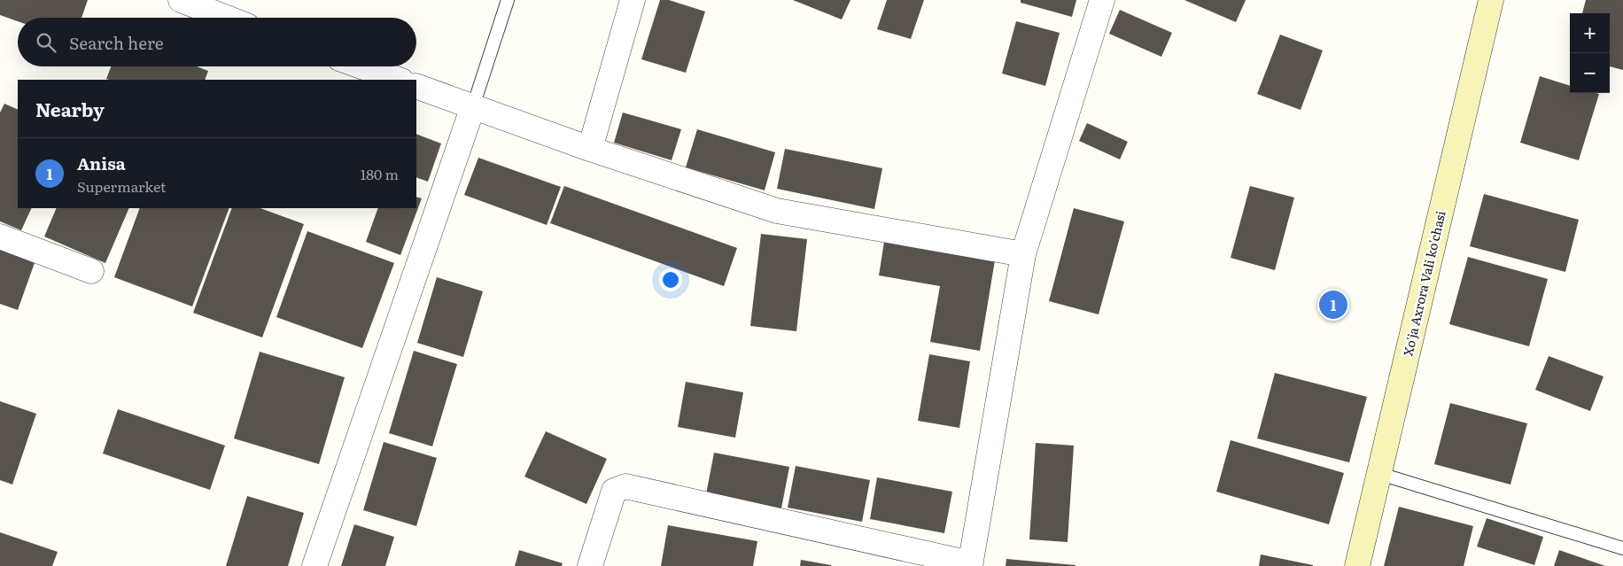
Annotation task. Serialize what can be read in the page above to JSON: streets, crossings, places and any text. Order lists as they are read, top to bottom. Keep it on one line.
{"streets":{"street":["Xo'ja Axrora Vali ko'chasi"]},"page":{"map_buttons":["+","−"],"search":"Search here","heading":"Nearby","list":[{"mark":"1","name":"Anisa","note":"Supermarket","value":"180 m"}],"pins":"1"}}
